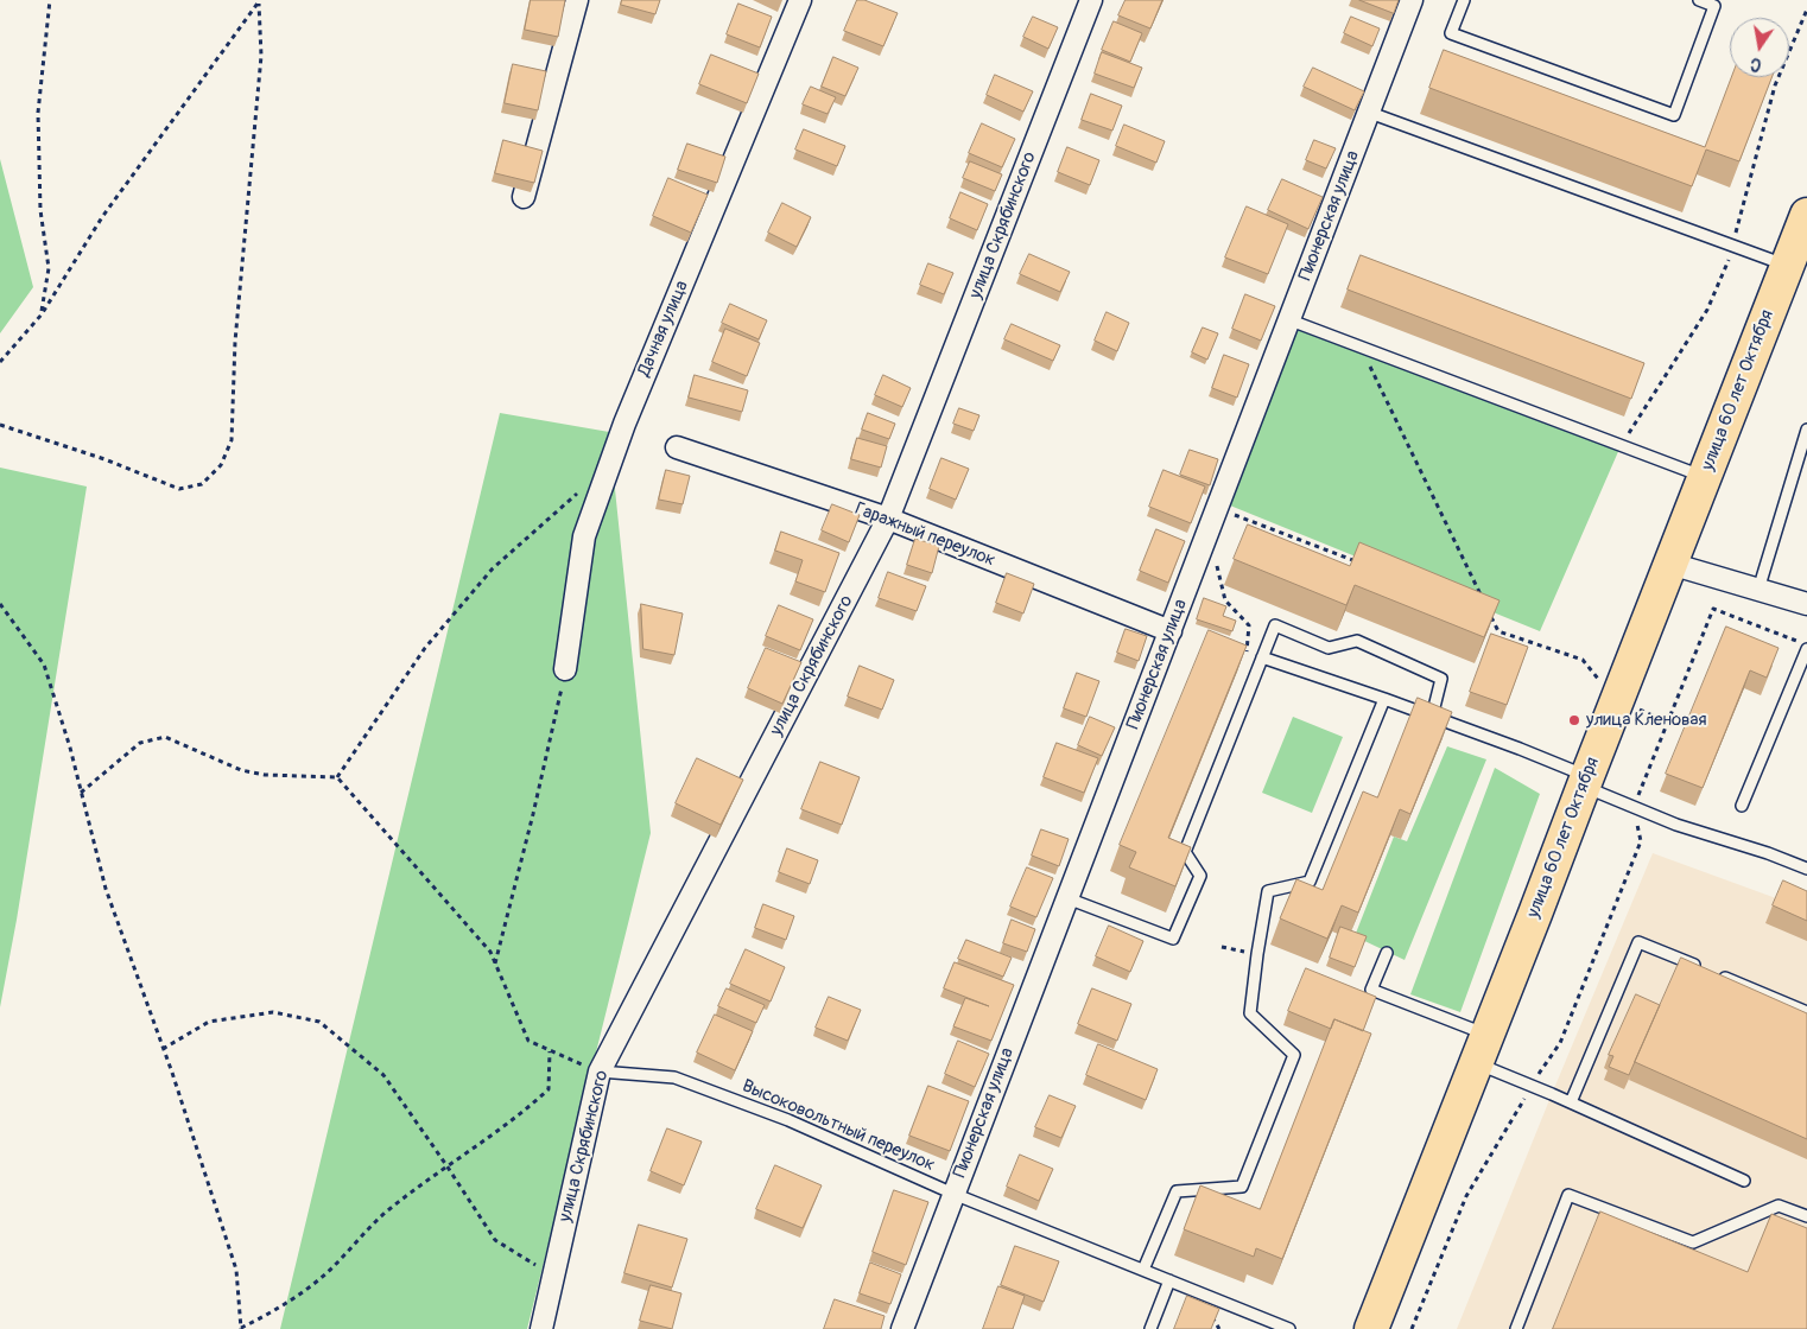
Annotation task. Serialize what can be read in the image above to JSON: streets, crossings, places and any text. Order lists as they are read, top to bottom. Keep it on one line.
{"streets":{"main road":["улица 60 лет Октября"],"street":["Пионерская улица","улица Скрябинского","Дачная улица","Гаражный переулок"],"lane":["Высоковольтный переулок"]},"crossings":[["Пионерская улица","Гаражный переулок"],["Пионерская улица","Высоковольтный переулок"],["улица Скрябинского","Гаражный переулок"],["улица Скрябинского","Высоковольтный переулок"]],"places":["улица Кленовая"],"north":"bottom"}
